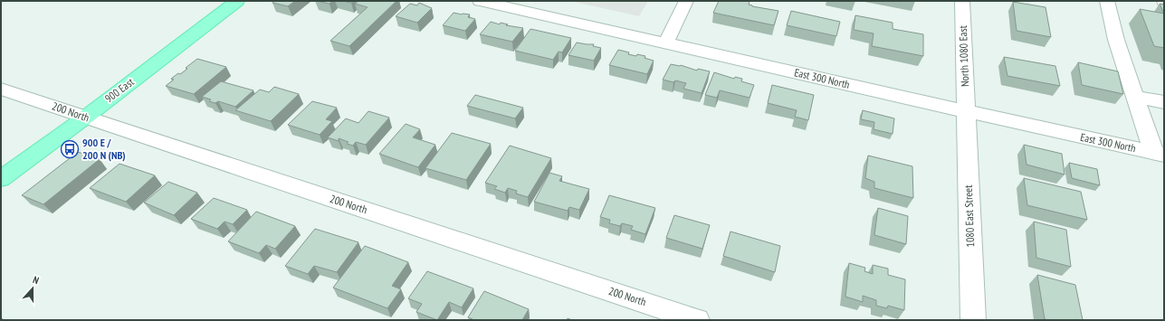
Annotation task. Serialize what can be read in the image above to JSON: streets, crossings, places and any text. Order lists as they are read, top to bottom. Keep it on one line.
{"streets":{"main road":["900 East"],"street":["North 1080 East","East 300 North","200 North","1080 East Street"]},"crossings":[["North 1080 East","East 300 North"],["North 1080 East","1080 East Street"],["East 300 North","1080 East Street"],["900 East","200 North"]],"places":{"bus stop":["900 E / 200 N (NB)"]},"north":"top"}
